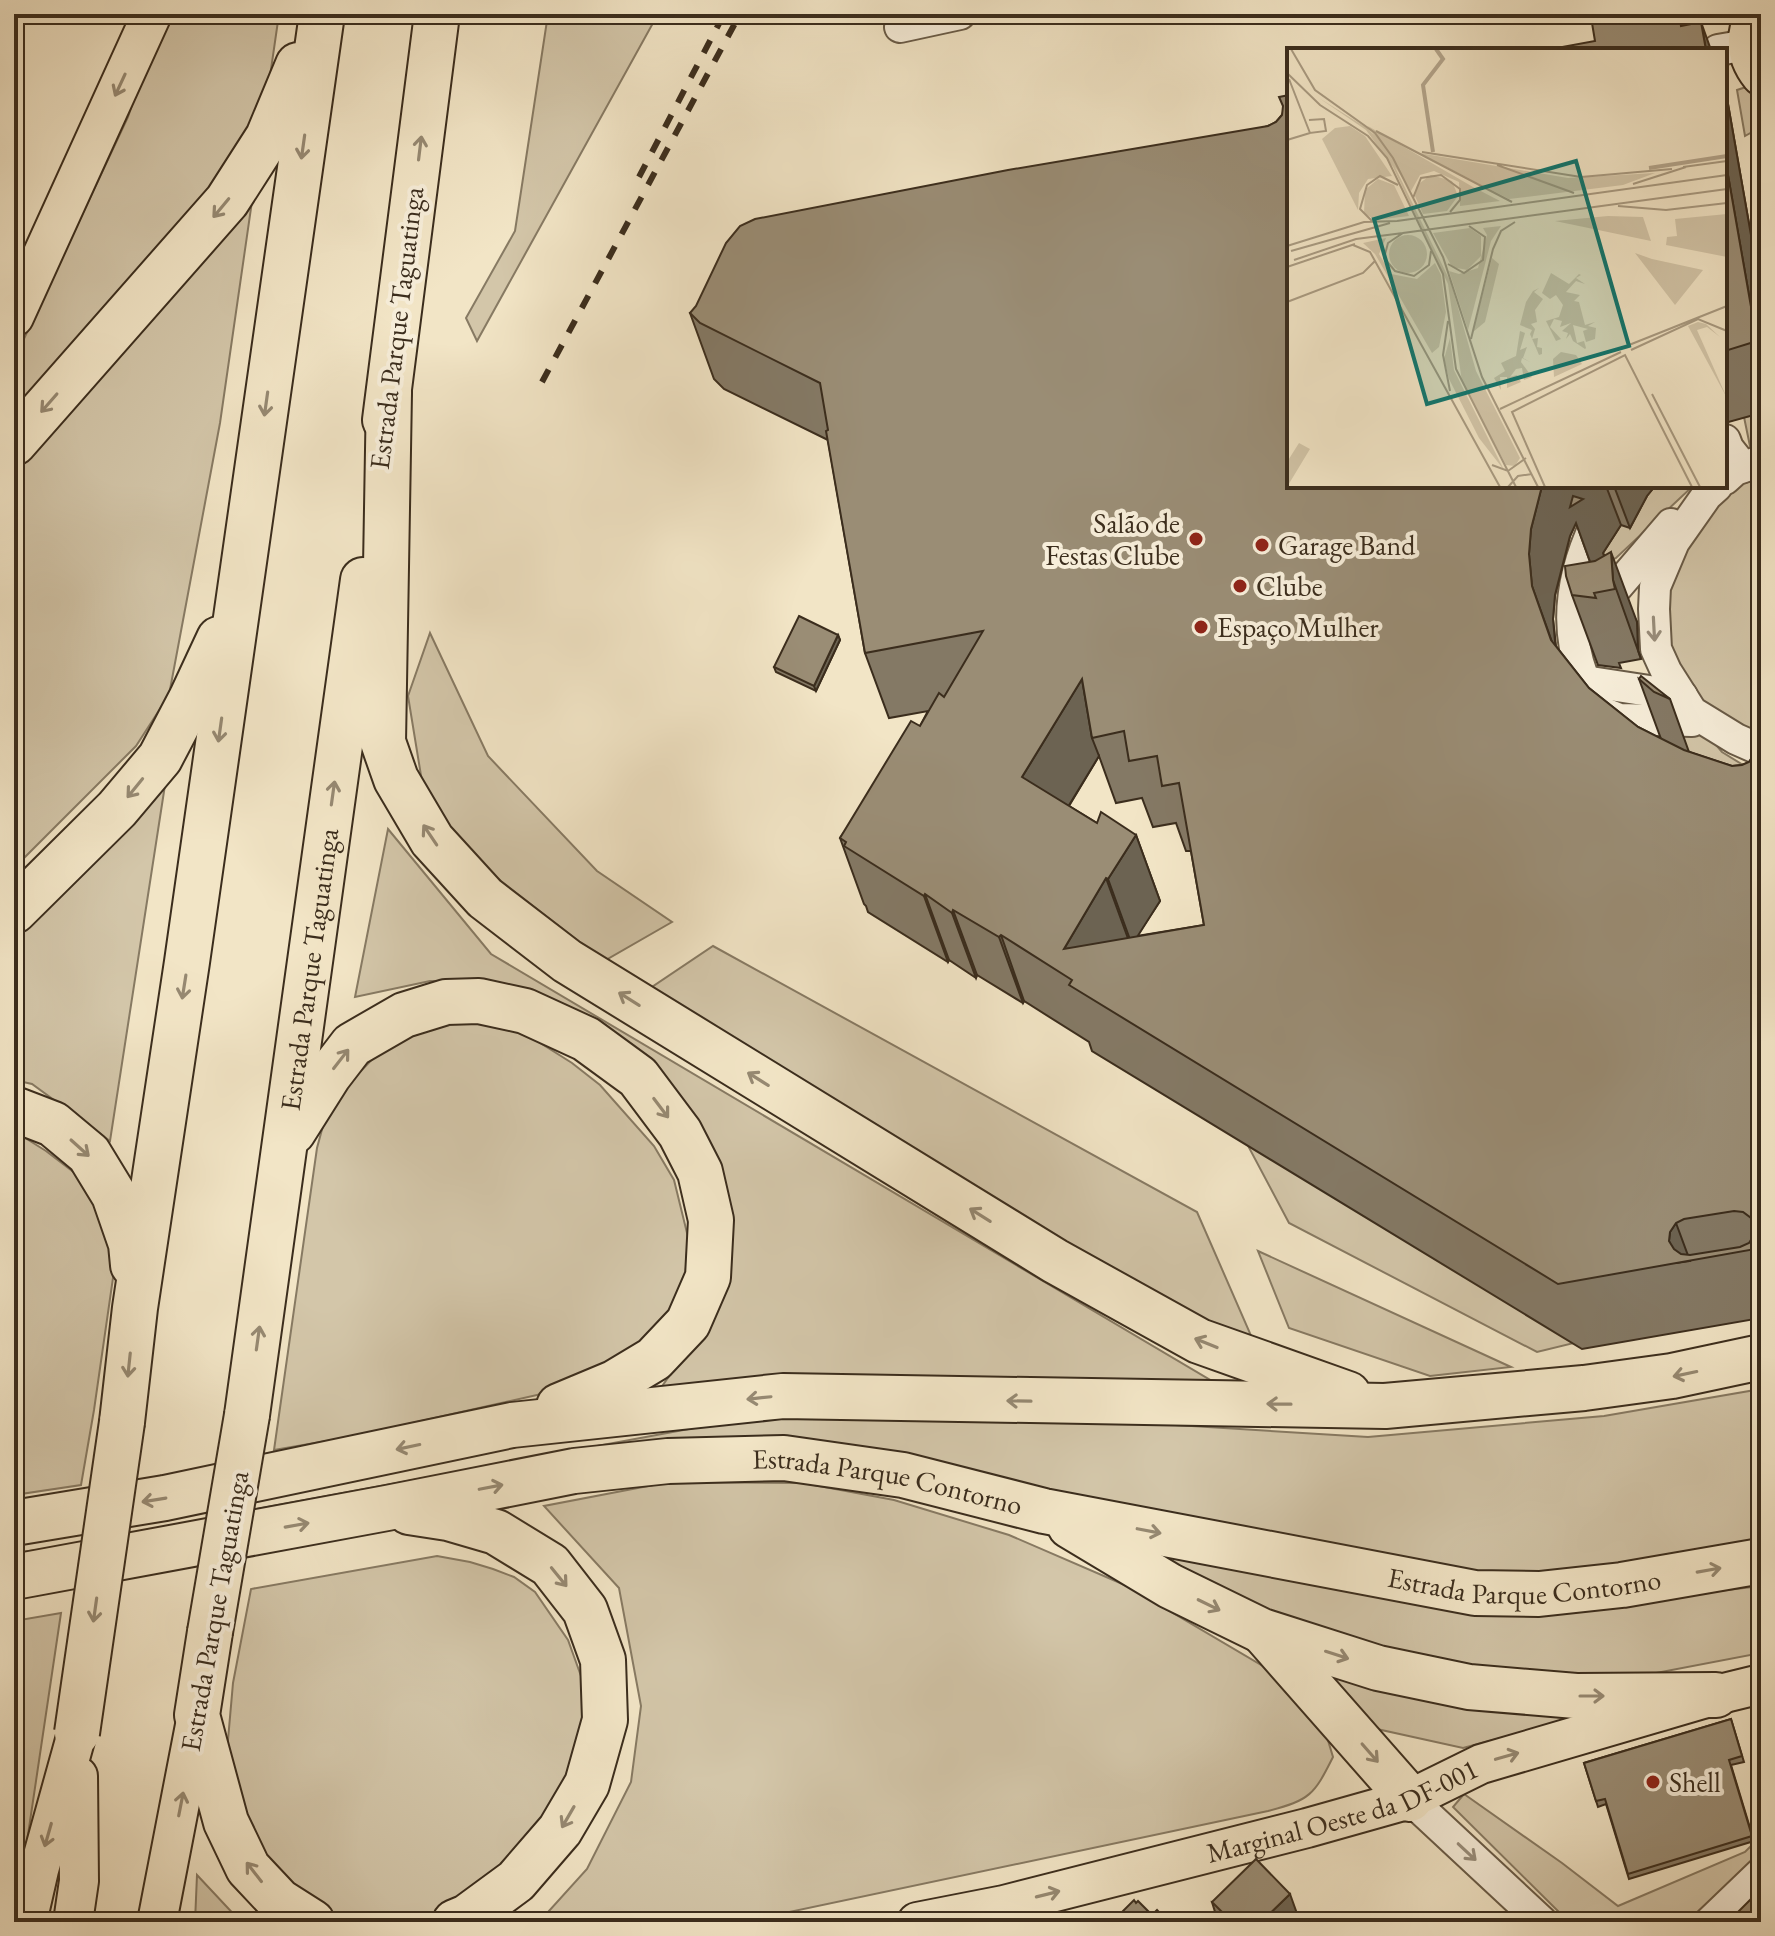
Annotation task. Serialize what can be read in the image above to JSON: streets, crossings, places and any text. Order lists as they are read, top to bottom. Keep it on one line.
{"streets":{"highway":["Estrada Parque Taguatinga","Estrada Parque Contorno"],"main road":["Marginal Oeste da DF-001"]},"one_way":["Marginal Oeste da DF-001"],"places":["Salão de Festas Clube","Garage Band","Clube","Espaço Mulher","Shell"]}
